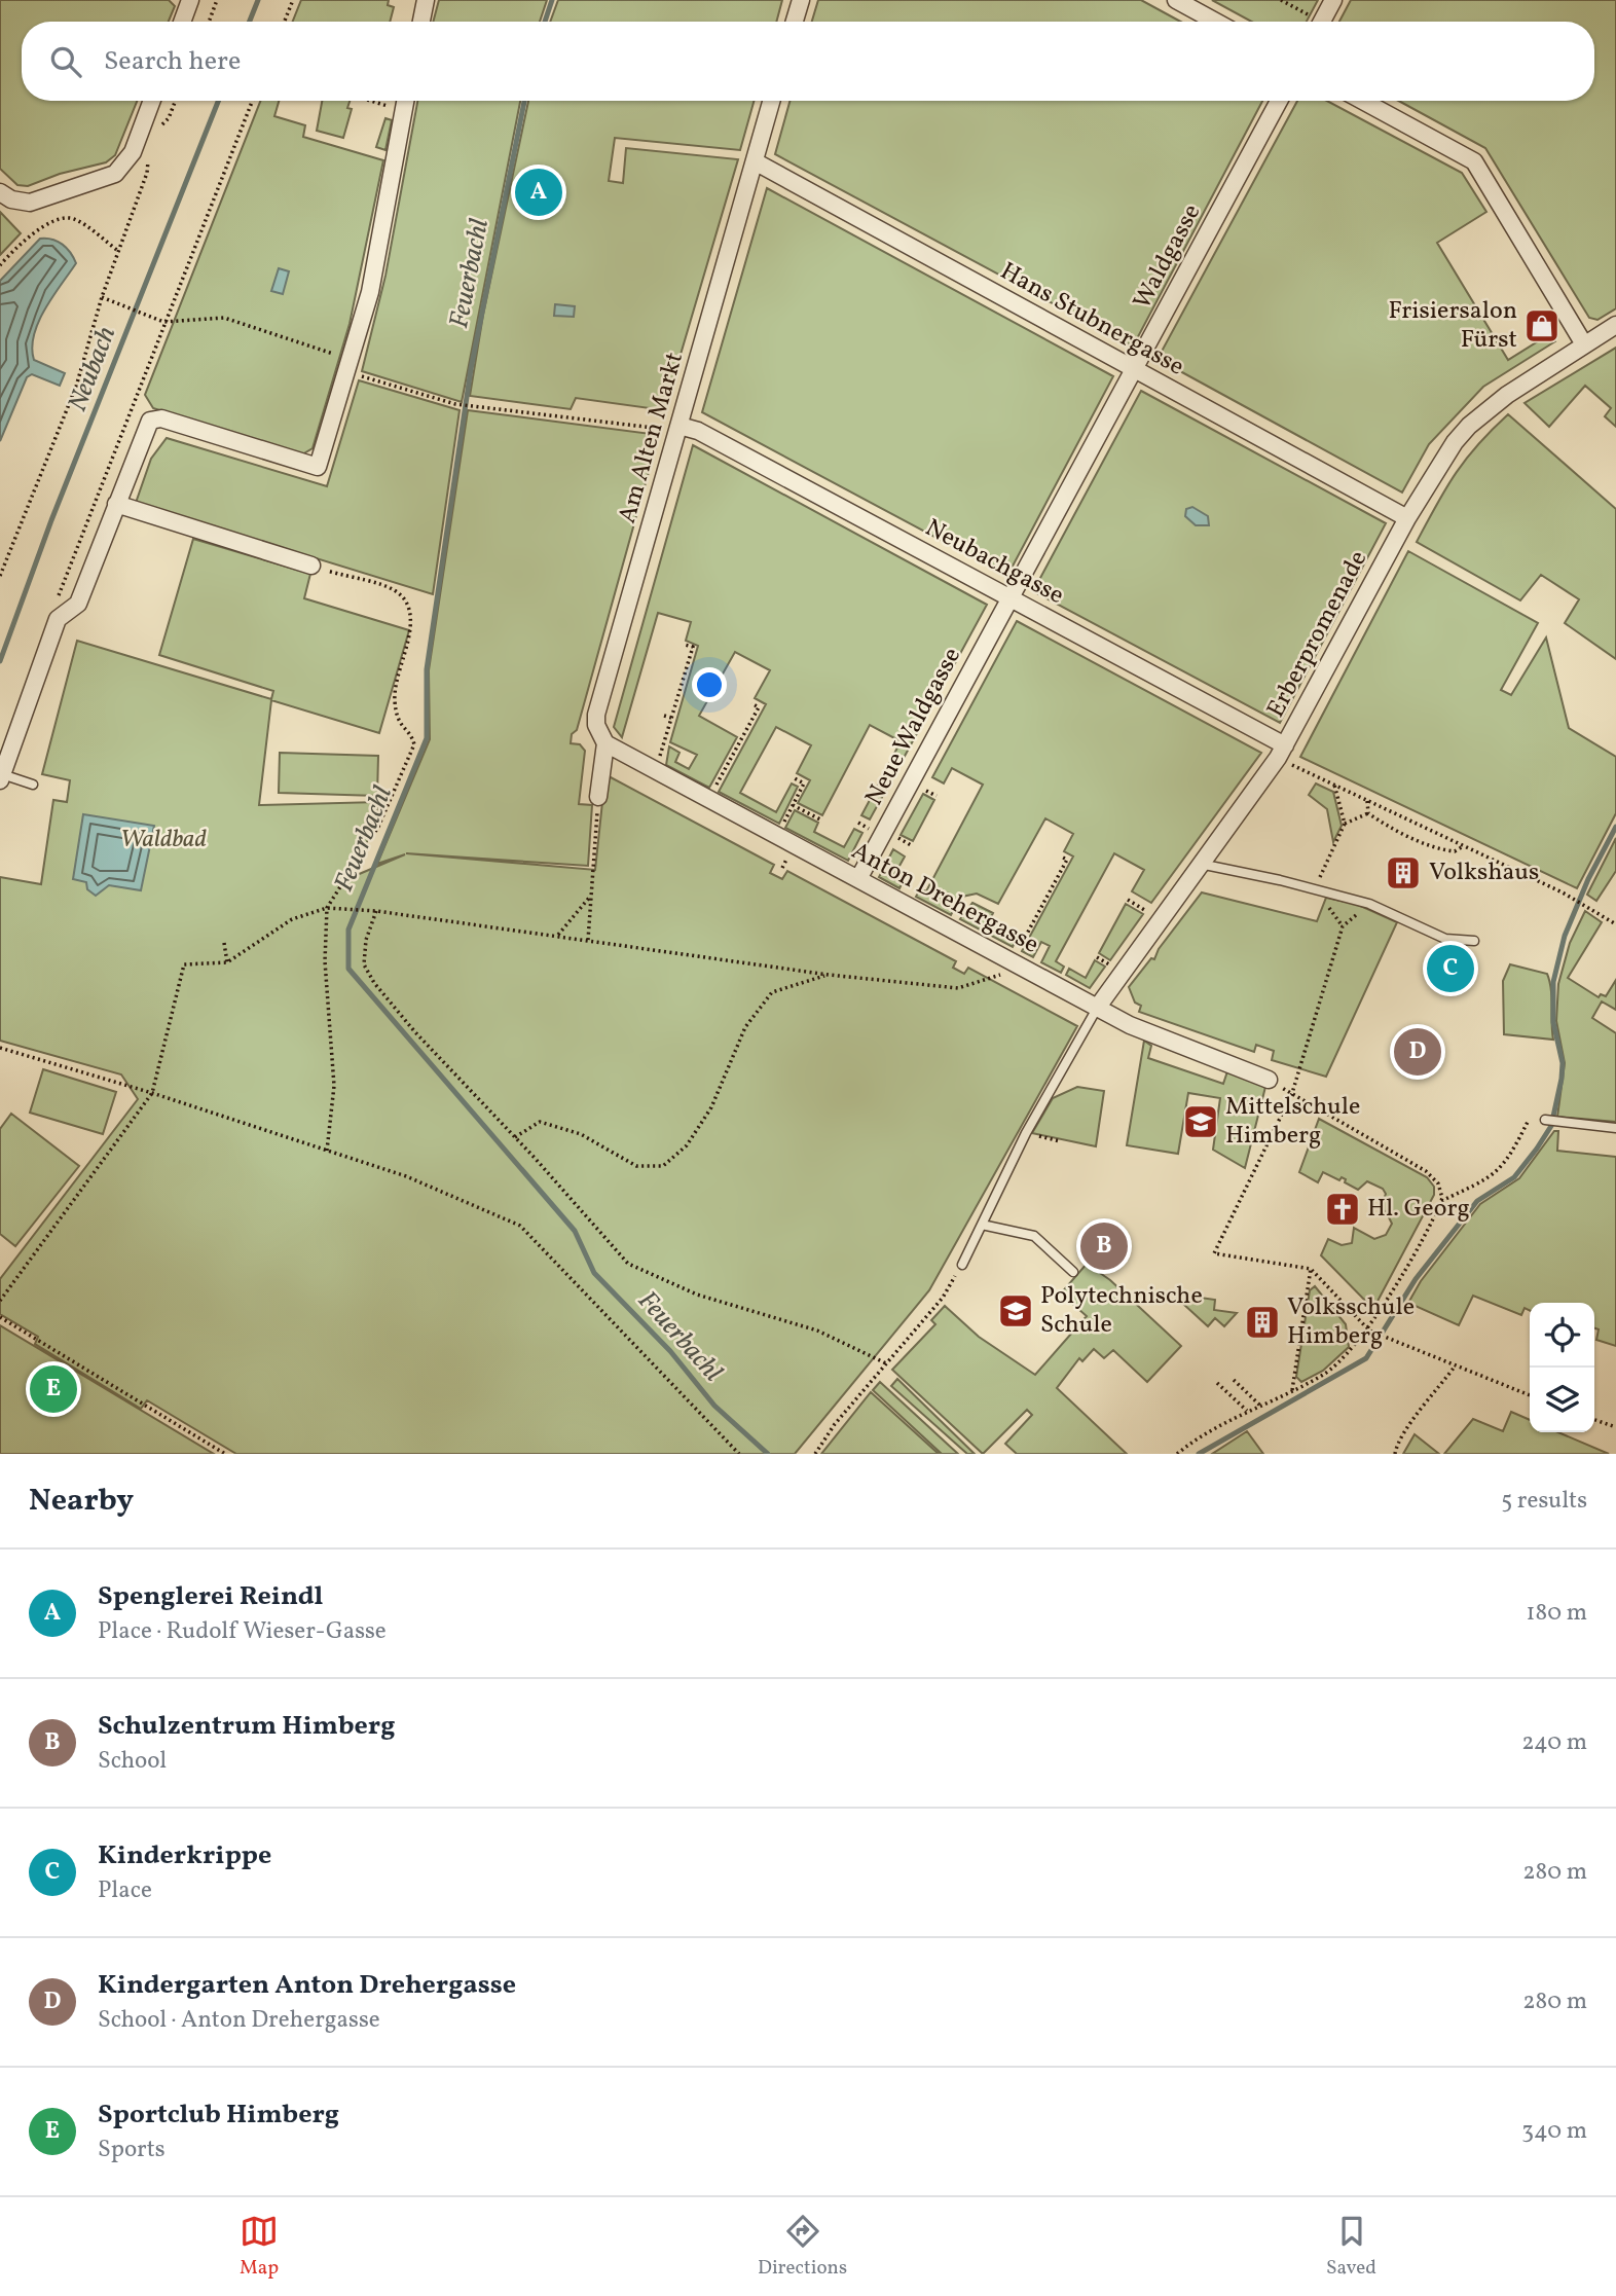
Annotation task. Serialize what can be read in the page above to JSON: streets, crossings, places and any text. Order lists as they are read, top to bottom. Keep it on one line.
{"streets":{"street":["Waldgasse","Hans Stubnergasse","Am Alten Markt","Neubachgasse","Erberpromenade","Neue Waldgasse","Anton Drehergasse"]},"crossings":[["Waldgasse","Hans Stubnergasse"],["Waldgasse","Neubachgasse"],["Waldgasse","Neue Waldgasse"],["Hans Stubnergasse","Am Alten Markt"],["Hans Stubnergasse","Erberpromenade"],["Am Alten Markt","Neubachgasse"],["Am Alten Markt","Anton Drehergasse"],["Neubachgasse","Erberpromenade"],["Neubachgasse","Neue Waldgasse"],["Erberpromenade","Anton Drehergasse"],["Neue Waldgasse","Anton Drehergasse"]],"water":["Feuerbachl","Neubach"],"parks":["Waldbad"],"places":{"shop":["Frisiersalon Fürst"],"building":["Volkshaus","Volksschule Himberg"],"school or university":["Mittelschule Himberg","Polytechnische Schule"],"church":["Hl. Georg"]},"page":{"search":"Search here","pins":["A","C","D","B","E"],"heading":["Nearby","5 results"],"list":[{"mark":"A","name":"Spenglerei Reindl","note":"Place · Rudolf Wieser-Gasse","value":"180 m"},{"mark":"B","name":"Schulzentrum Himberg","note":"School","value":"240 m"},{"mark":"C","name":"Kinderkrippe","note":"Place","value":"280 m"},{"mark":"D","name":"Kindergarten Anton Drehergasse","note":"School · Anton Drehergasse","value":"280 m"},{"mark":"E","name":"Sportclub Himberg","note":"Sports","value":"340 m"}],"nav":["Map","Directions","Saved"]}}
